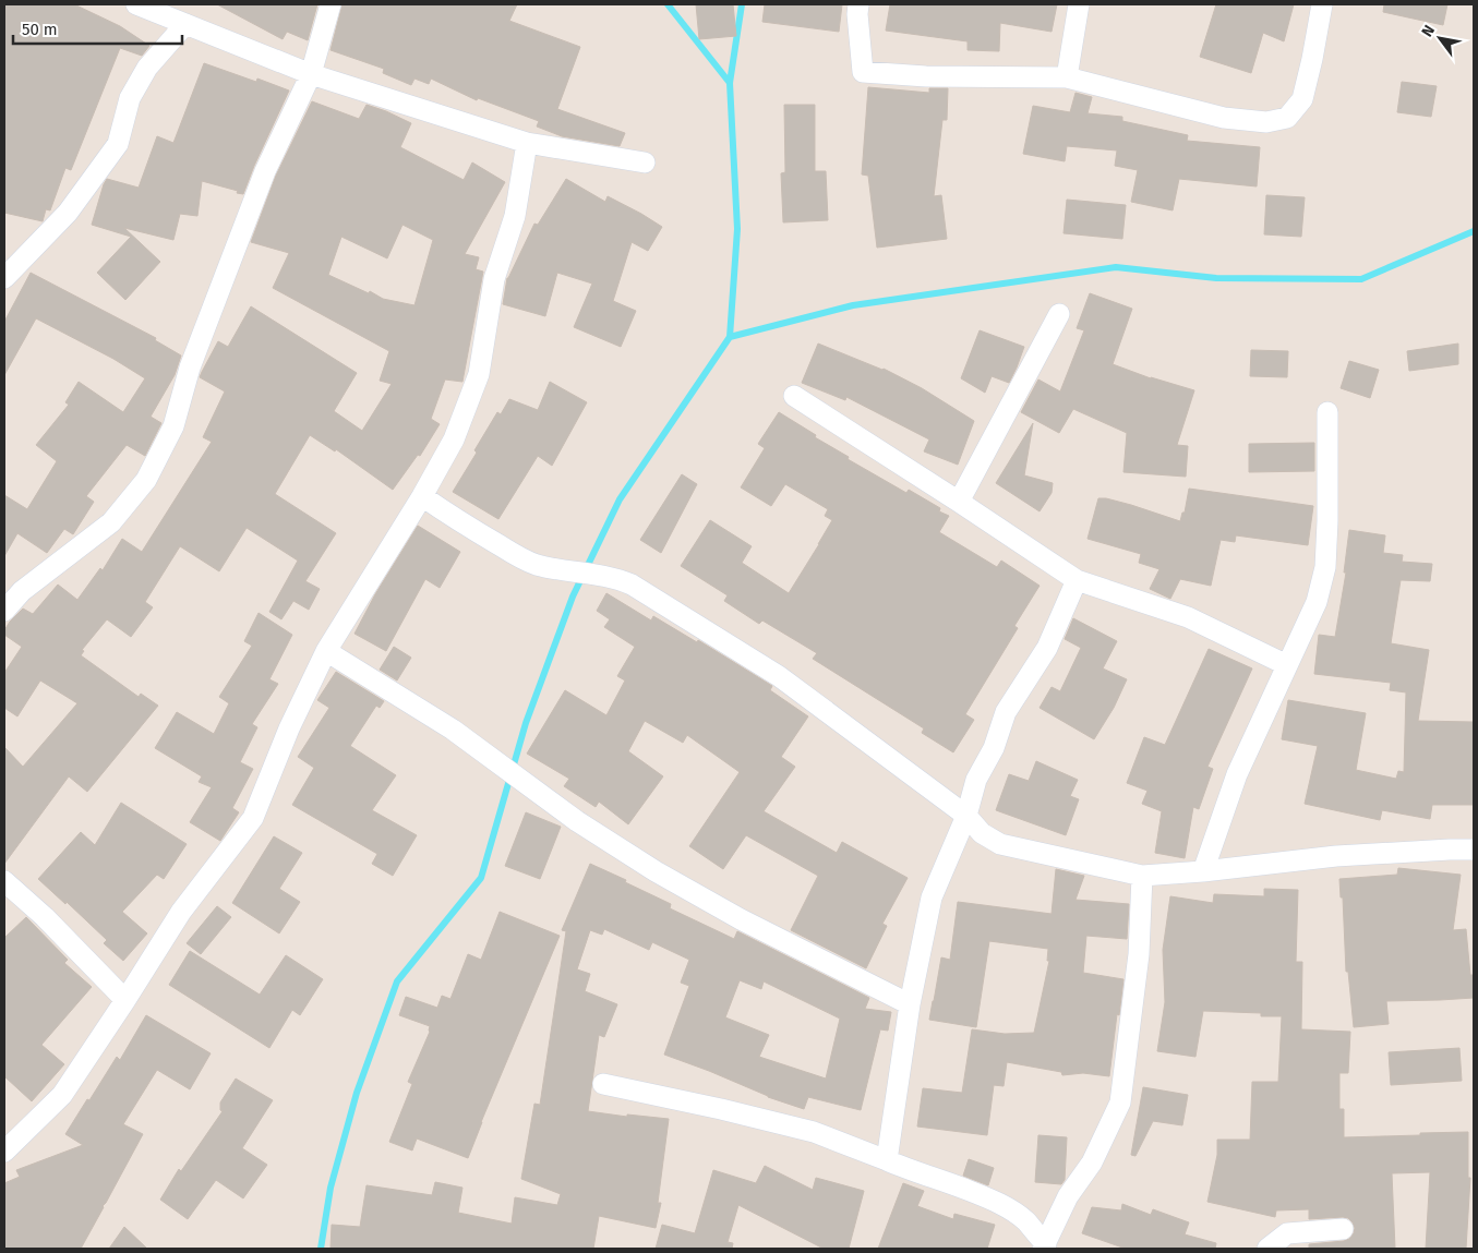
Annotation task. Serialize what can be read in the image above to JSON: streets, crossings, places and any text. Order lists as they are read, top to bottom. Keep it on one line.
{"scale_bar":"50 m","north":"top left"}
